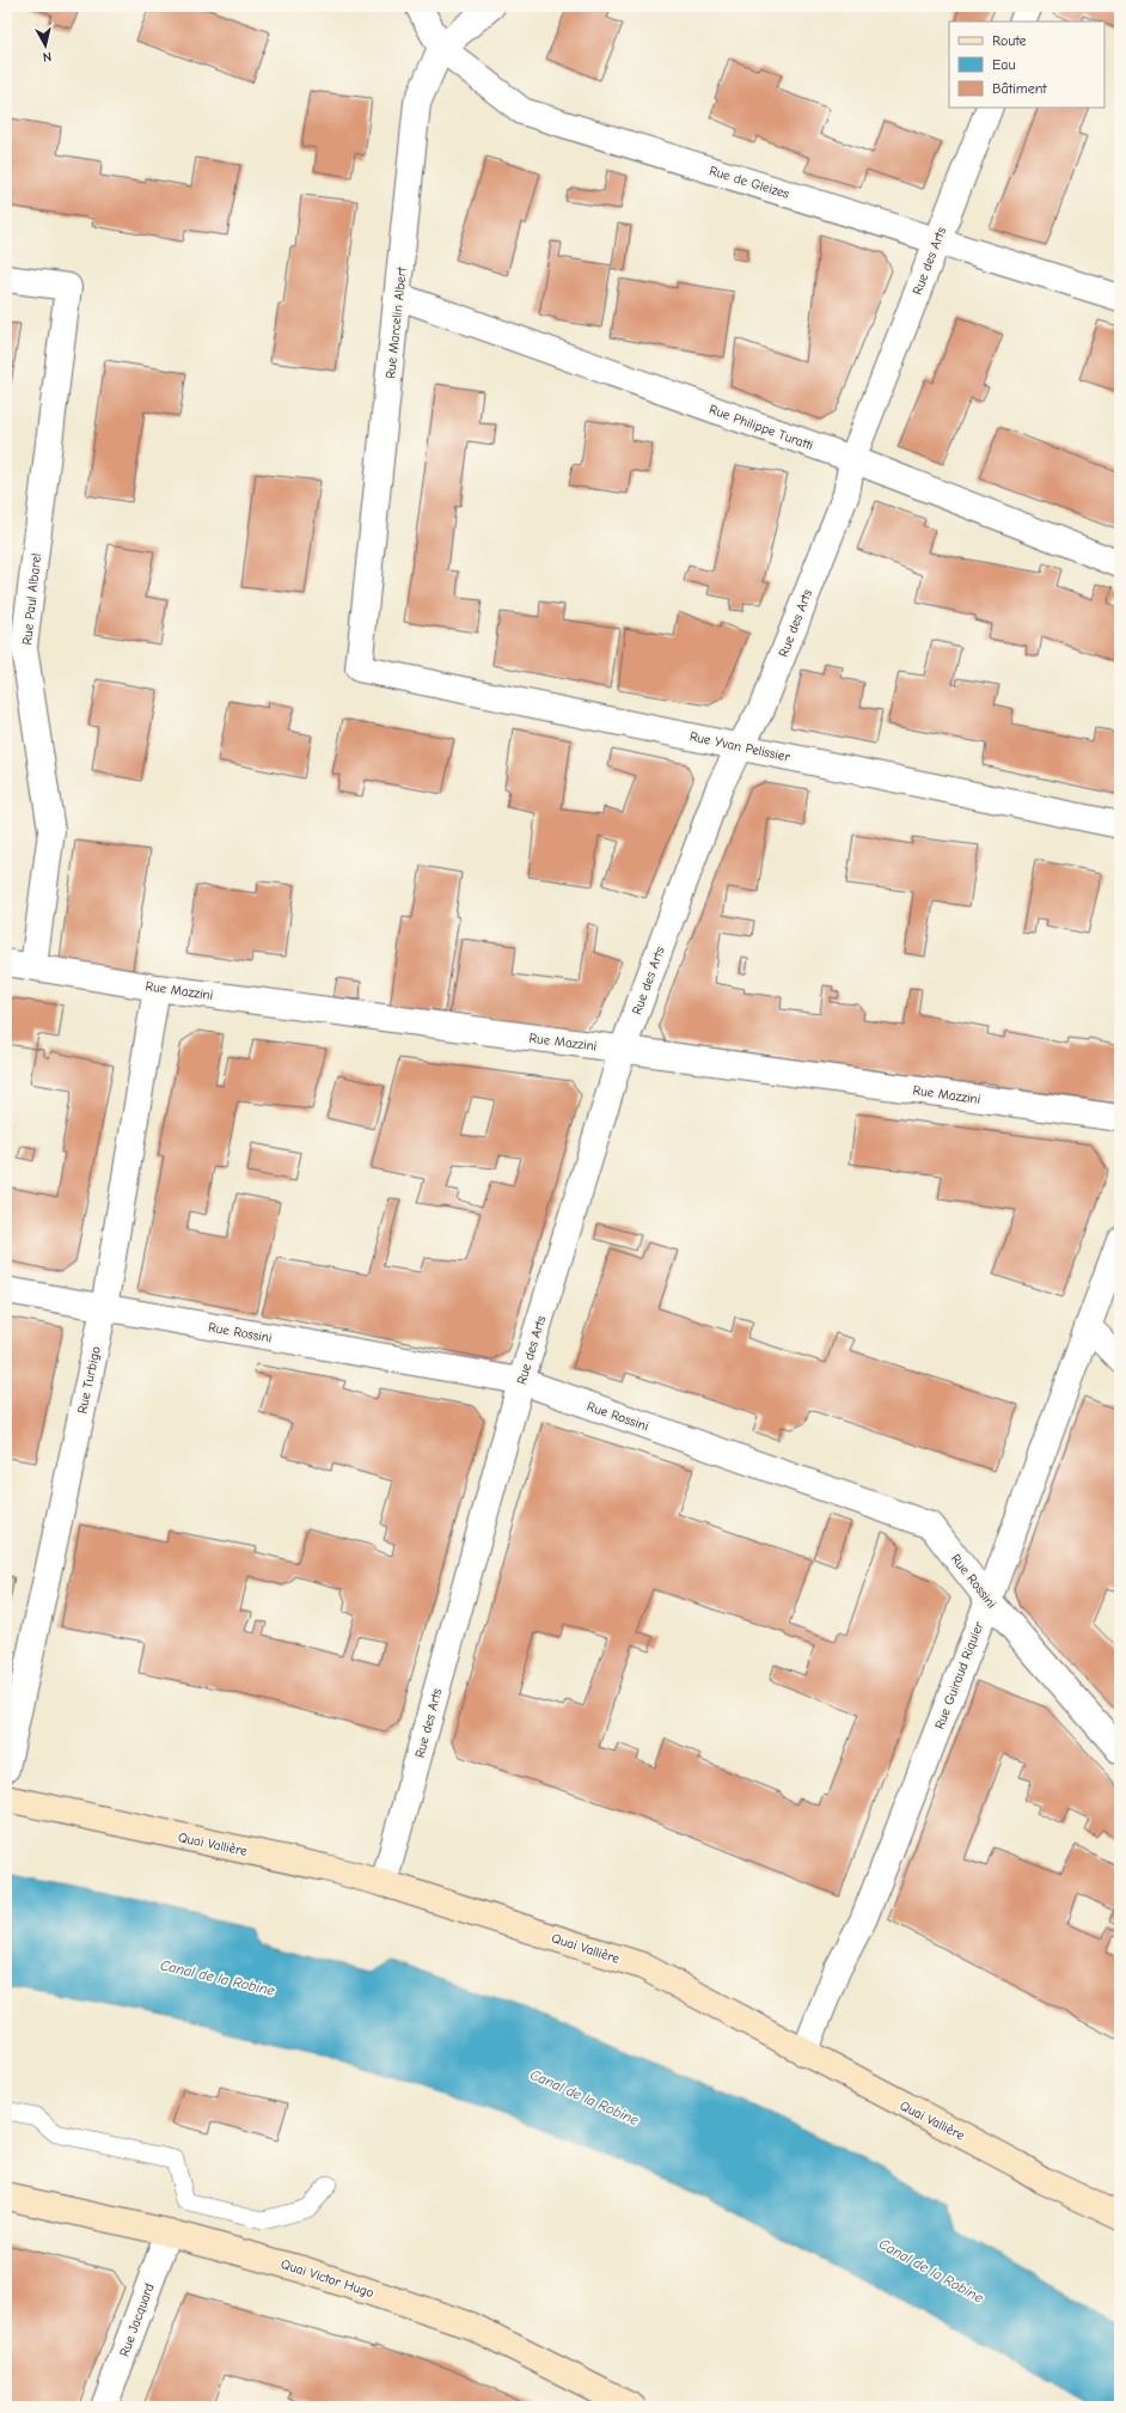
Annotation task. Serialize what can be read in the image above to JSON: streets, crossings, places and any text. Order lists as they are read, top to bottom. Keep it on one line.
{"streets":{"street":["Rue de Gleizes","Rue des Arts","Rue Marcelin Albert","Rue Philippe Turatti","Rue Paul Albarel","Rue Yvan Pelissier","Rue Mazzini","Rue Rossini","Rue Turbigo","Rue Guiraud Riquier","Quai Vallière","Quai Victor Hugo","Rue Jacquard"]},"crossings":[["Rue de Gleizes","Rue des Arts"],["Rue de Gleizes","Rue Marcelin Albert"],["Rue des Arts","Rue Philippe Turatti"],["Rue des Arts","Rue Yvan Pelissier"],["Rue des Arts","Rue Mazzini"],["Rue des Arts","Rue Rossini"],["Rue des Arts","Quai Vallière"],["Rue Marcelin Albert","Rue Philippe Turatti"],["Rue Marcelin Albert","Rue Yvan Pelissier"],["Rue Paul Albarel","Rue Mazzini"],["Rue Mazzini","Rue Turbigo"],["Rue Rossini","Rue Turbigo"],["Rue Rossini","Rue Guiraud Riquier"],["Rue Guiraud Riquier","Quai Vallière"],["Quai Victor Hugo","Rue Jacquard"]],"water":["Canal de la Robine"],"legend":["Route","Eau","Bâtiment"],"north":"bottom"}
